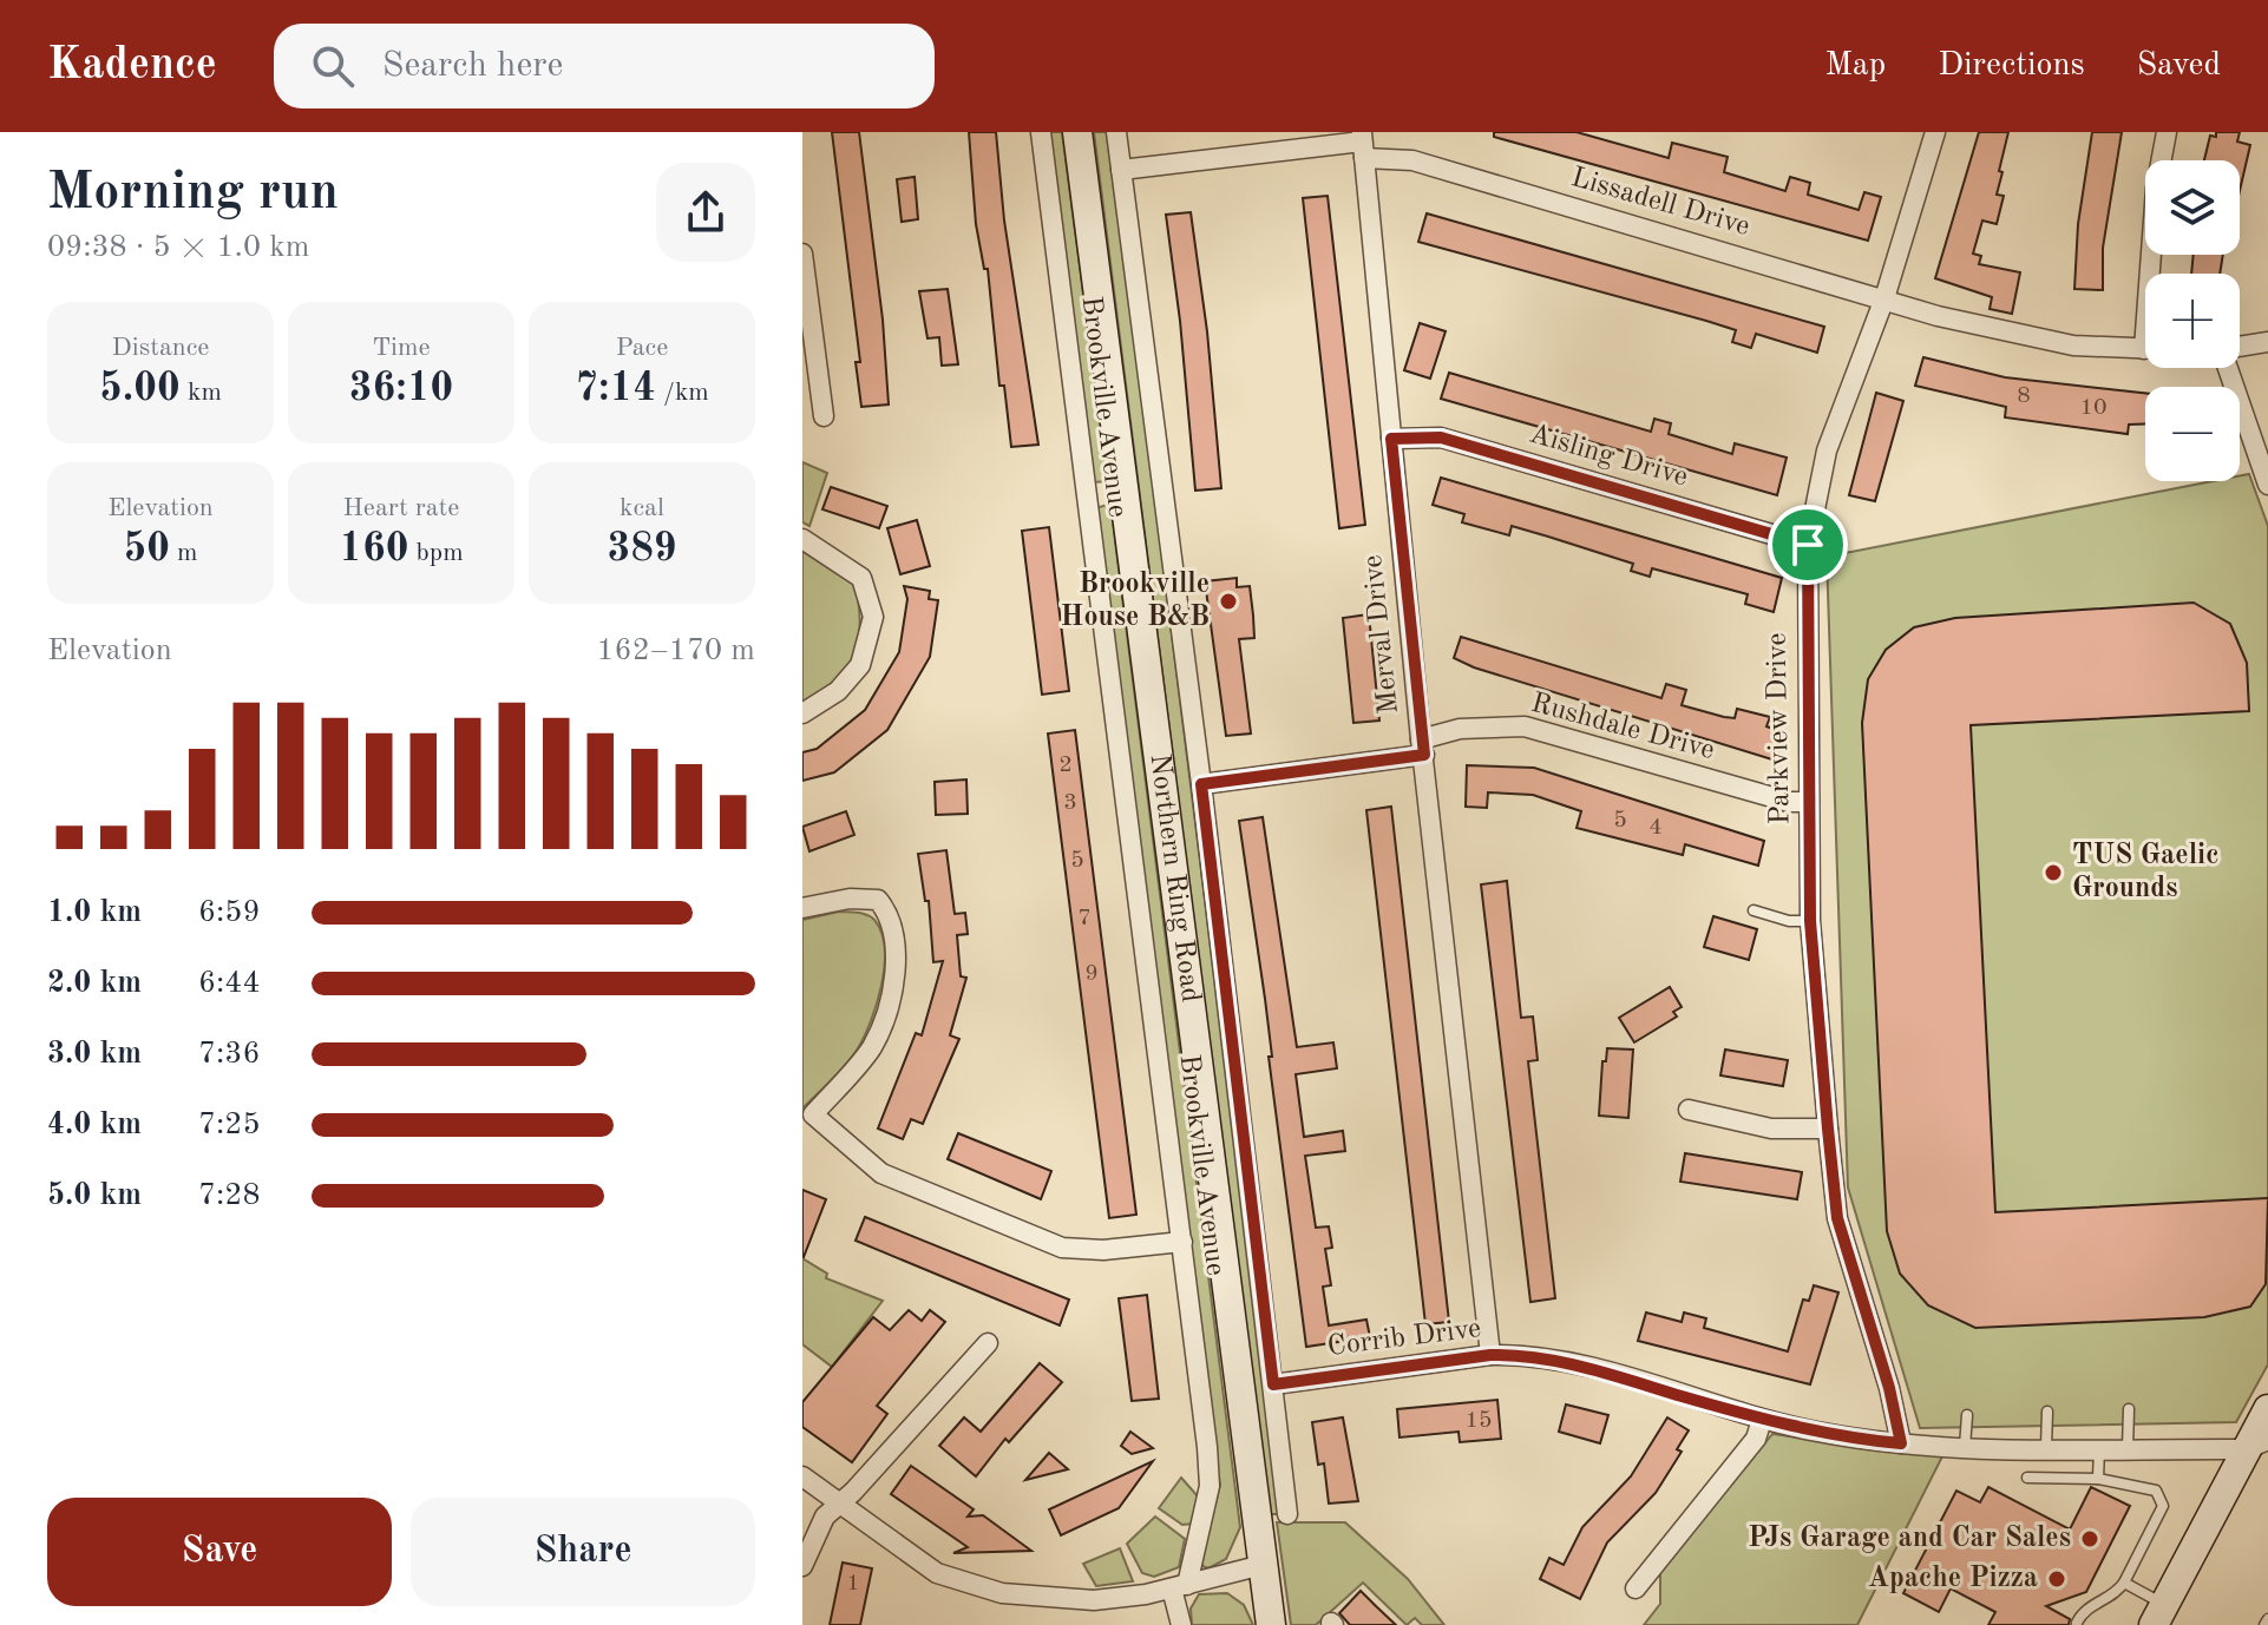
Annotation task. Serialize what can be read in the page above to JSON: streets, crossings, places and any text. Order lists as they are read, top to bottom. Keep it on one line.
{"streets":{"main road":["Northern Ring Road"],"street":["Lissadell Drive","Brookville Avenue","Aisling Drive","Merval Drive","Rushdale Drive","Parkview Drive","Corrib Drive"]},"crossings":[["Lissadell Drive","Brookville Avenue"],["Lissadell Drive","Merval Drive"],["Lissadell Drive","Parkview Drive"],["Brookville Avenue","Rushdale Drive"],["Brookville Avenue","Northern Ring Road"],["Brookville Avenue","Corrib Drive"],["Aisling Drive","Merval Drive"],["Aisling Drive","Parkview Drive"],["Merval Drive","Rushdale Drive"],["Merval Drive","Corrib Drive"],["Rushdale Drive","Parkview Drive"],["Parkview Drive","Corrib Drive"]],"places":["Brookville House B&B","TUS Gaelic Grounds","PJs Garage and Car Sales","Apache Pizza"],"house_numbers":["8","10","2","3","5","4","5","7","9","15","1"],"page":{"header":"Kadence","search":"Search here","nav":["Map","Directions","Saved"],"heading":["Morning run","09:38 · 5 × 1.0 km"],"map_buttons":["+","−"],"stats":[["Distance","5.00 km"],["Time","36:10"],["Pace","7:14 /km"],["Elevation","50 m"],["Heart rate","160 bpm"],["kcal","389"]],"chart":["Elevation","162–170 m"],"list":[{"name":"1.0 km","note":"6:59"},{"name":"2.0 km","note":"6:44"},{"name":"3.0 km","note":"7:36"},{"name":"4.0 km","note":"7:25"},{"name":"5.0 km","note":"7:28"}],"buttons":["Save","Share"]}}
